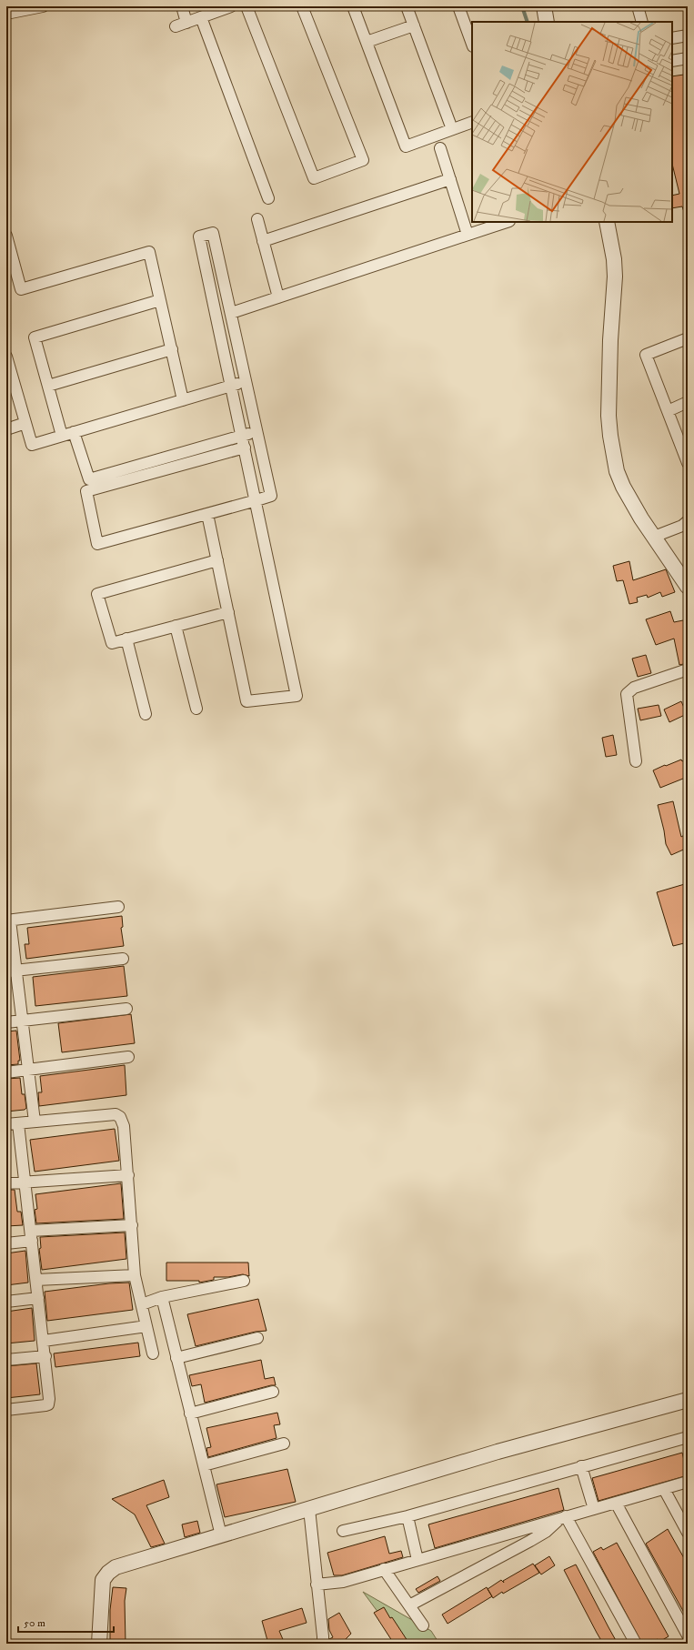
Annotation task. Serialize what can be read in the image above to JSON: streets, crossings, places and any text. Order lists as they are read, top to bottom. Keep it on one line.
{"scale_bar":"50 m"}
